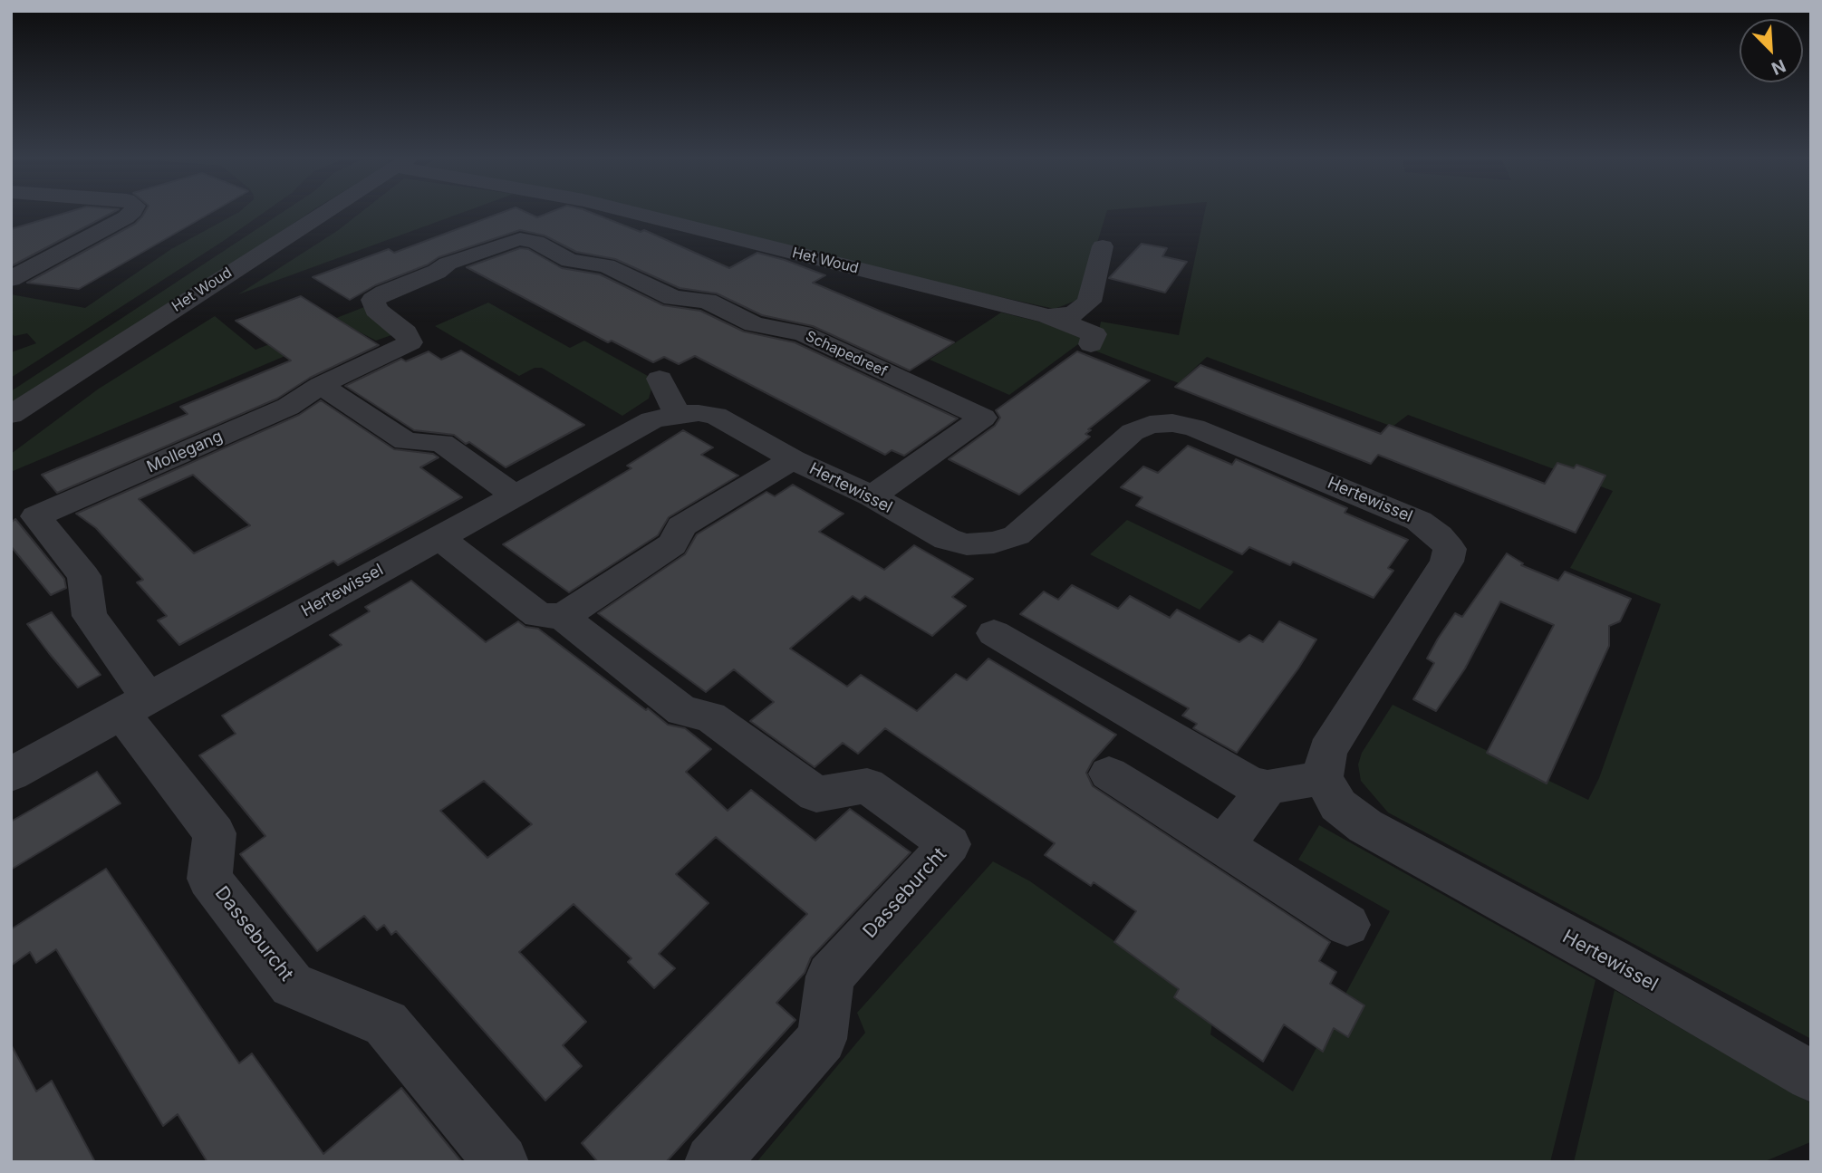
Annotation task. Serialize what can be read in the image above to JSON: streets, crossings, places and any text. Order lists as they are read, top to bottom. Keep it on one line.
{"streets":{"street":["Het Woud","Schapedreef","Mollegang","Hertewissel","Dasseburcht"]},"crossings":[["Schapedreef","Mollegang"],["Schapedreef","Hertewissel"],["Mollegang","Hertewissel"],["Mollegang","Dasseburcht"],["Hertewissel","Dasseburcht"]],"north":"bottom right"}
